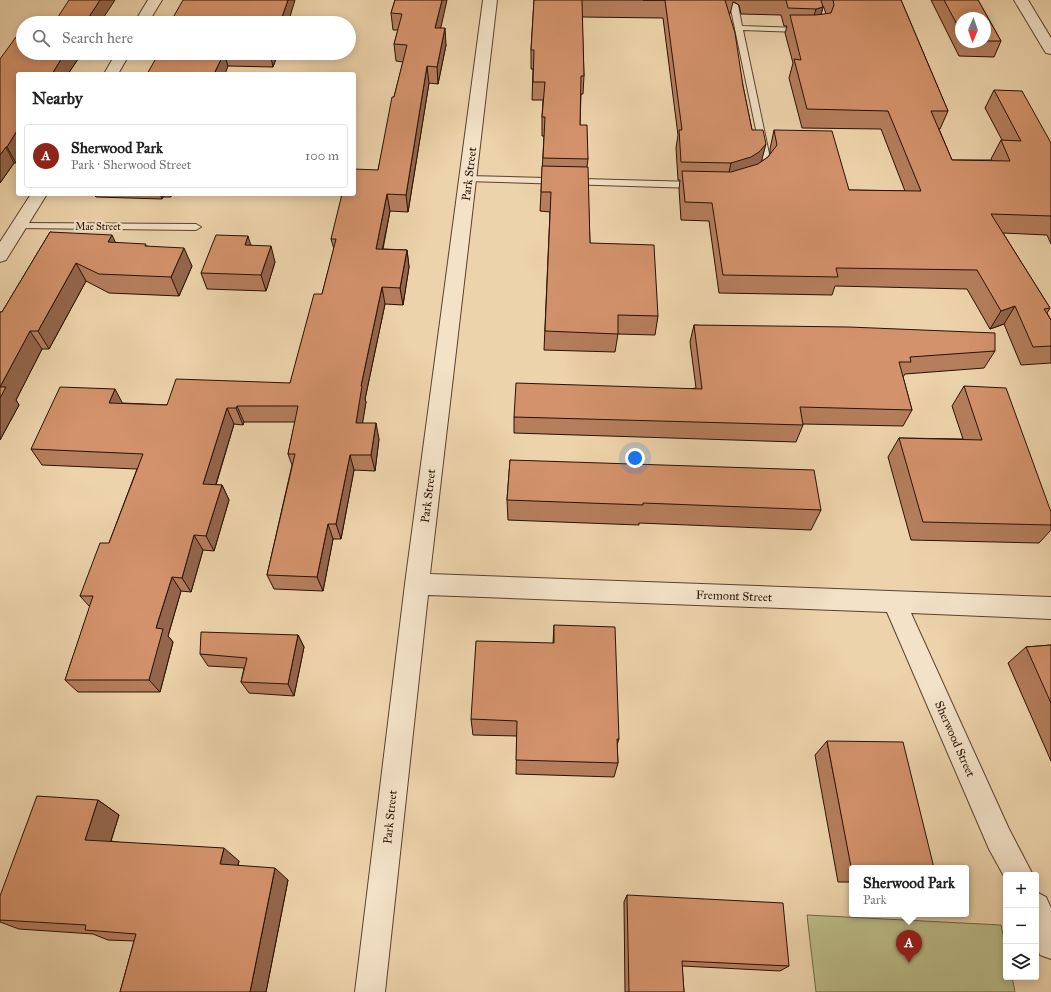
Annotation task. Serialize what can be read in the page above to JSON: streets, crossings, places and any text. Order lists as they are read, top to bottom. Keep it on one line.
{"streets":{"street":["Park Street","Mae Street","Fremont Street","Sherwood Street"]},"crossings":[["Park Street","Fremont Street"],["Fremont Street","Sherwood Street"]],"north":"bottom","page":{"search":"Search here","heading":"Nearby","list":[{"mark":"A","name":"Sherwood Park","note":"Park · Sherwood Street","value":"100 m"}],"popup":["Sherwood Park","Park"],"map_buttons":["+","−"],"pins":"A"}}
